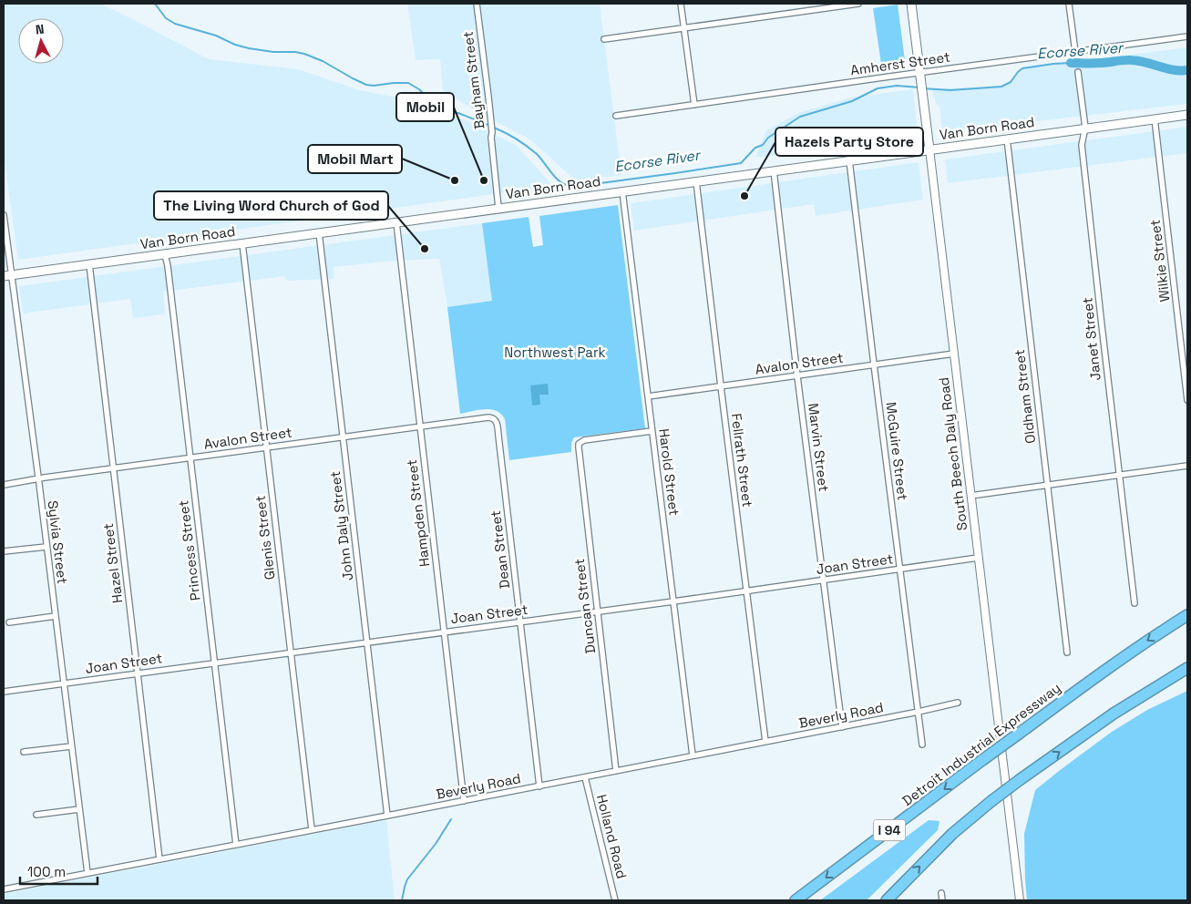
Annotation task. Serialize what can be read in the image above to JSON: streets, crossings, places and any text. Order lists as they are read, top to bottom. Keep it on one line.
{"streets":{"highway":["Detroit Industrial Expressway","I 94"],"main road":["Van Born Road","South Beech Daly Road"],"street":["Amherst Street","Bayham Street","Wilkie Street","Janet Street","Avalon Street","Oldham Street","Marvin Street","McGuire Street","Fellrath Street","Harold Street","Hampden Street","John Daly Street","Glenis Street","Sylvia Street","Dean Street","Princess Street","Hazel Street","Joan Street","Duncan Street","Beverly Road","Holland Road"]},"crossings":[["Amherst Street","South Beech Daly Road"],["Bayham Street","Van Born Road"],["Van Born Road","Wilkie Street"],["Van Born Road","Janet Street"],["Van Born Road","Oldham Street"],["Van Born Road","Marvin Street"],["Van Born Road","McGuire Street"],["Van Born Road","South Beech Daly Road"],["Van Born Road","Fellrath Street"],["Van Born Road","Harold Street"],["Van Born Road","Hampden Street"],["Van Born Road","John Daly Street"],["Van Born Road","Glenis Street"],["Van Born Road","Sylvia Street"],["Van Born Road","Princess Street"],["Van Born Road","Hazel Street"],["Avalon Street","Marvin Street"],["Avalon Street","McGuire Street"],["Avalon Street","South Beech Daly Road"],["Avalon Street","Fellrath Street"],["Avalon Street","Harold Street"],["Avalon Street","Hampden Street"],["Avalon Street","John Daly Street"],["Avalon Street","Glenis Street"],["Avalon Street","Sylvia Street"],["Avalon Street","Dean Street"],["Avalon Street","Princess Street"],["Avalon Street","Hazel Street"],["Marvin Street","Joan Street"],["Marvin Street","Beverly Road"],["McGuire Street","Joan Street"],["McGuire Street","Beverly Road"],["South Beech Daly Road","Joan Street"],["Fellrath Street","Joan Street"],["Fellrath Street","Beverly Road"],["Harold Street","Joan Street"],["Harold Street","Duncan Street"],["Harold Street","Beverly Road"],["Hampden Street","Joan Street"],["Hampden Street","Beverly Road"],["John Daly Street","Joan Street"],["John Daly Street","Beverly Road"],["Glenis Street","Joan Street"],["Glenis Street","Beverly Road"],["Sylvia Street","Joan Street"],["Sylvia Street","Beverly Road"],["Dean Street","Joan Street"],["Dean Street","Beverly Road"],["Princess Street","Joan Street"],["Princess Street","Beverly Road"],["Hazel Street","Joan Street"],["Hazel Street","Beverly Road"],["Joan Street","Duncan Street"],["Duncan Street","Beverly Road"],["Beverly Road","Holland Road"]],"water":["Ecorse River"],"parks":["Northwest Park"],"places":["Mobil Mart","Mobil","Hazels Party Store","The Living Word Church of God"],"scale_bar":"100 m","north":"top"}
